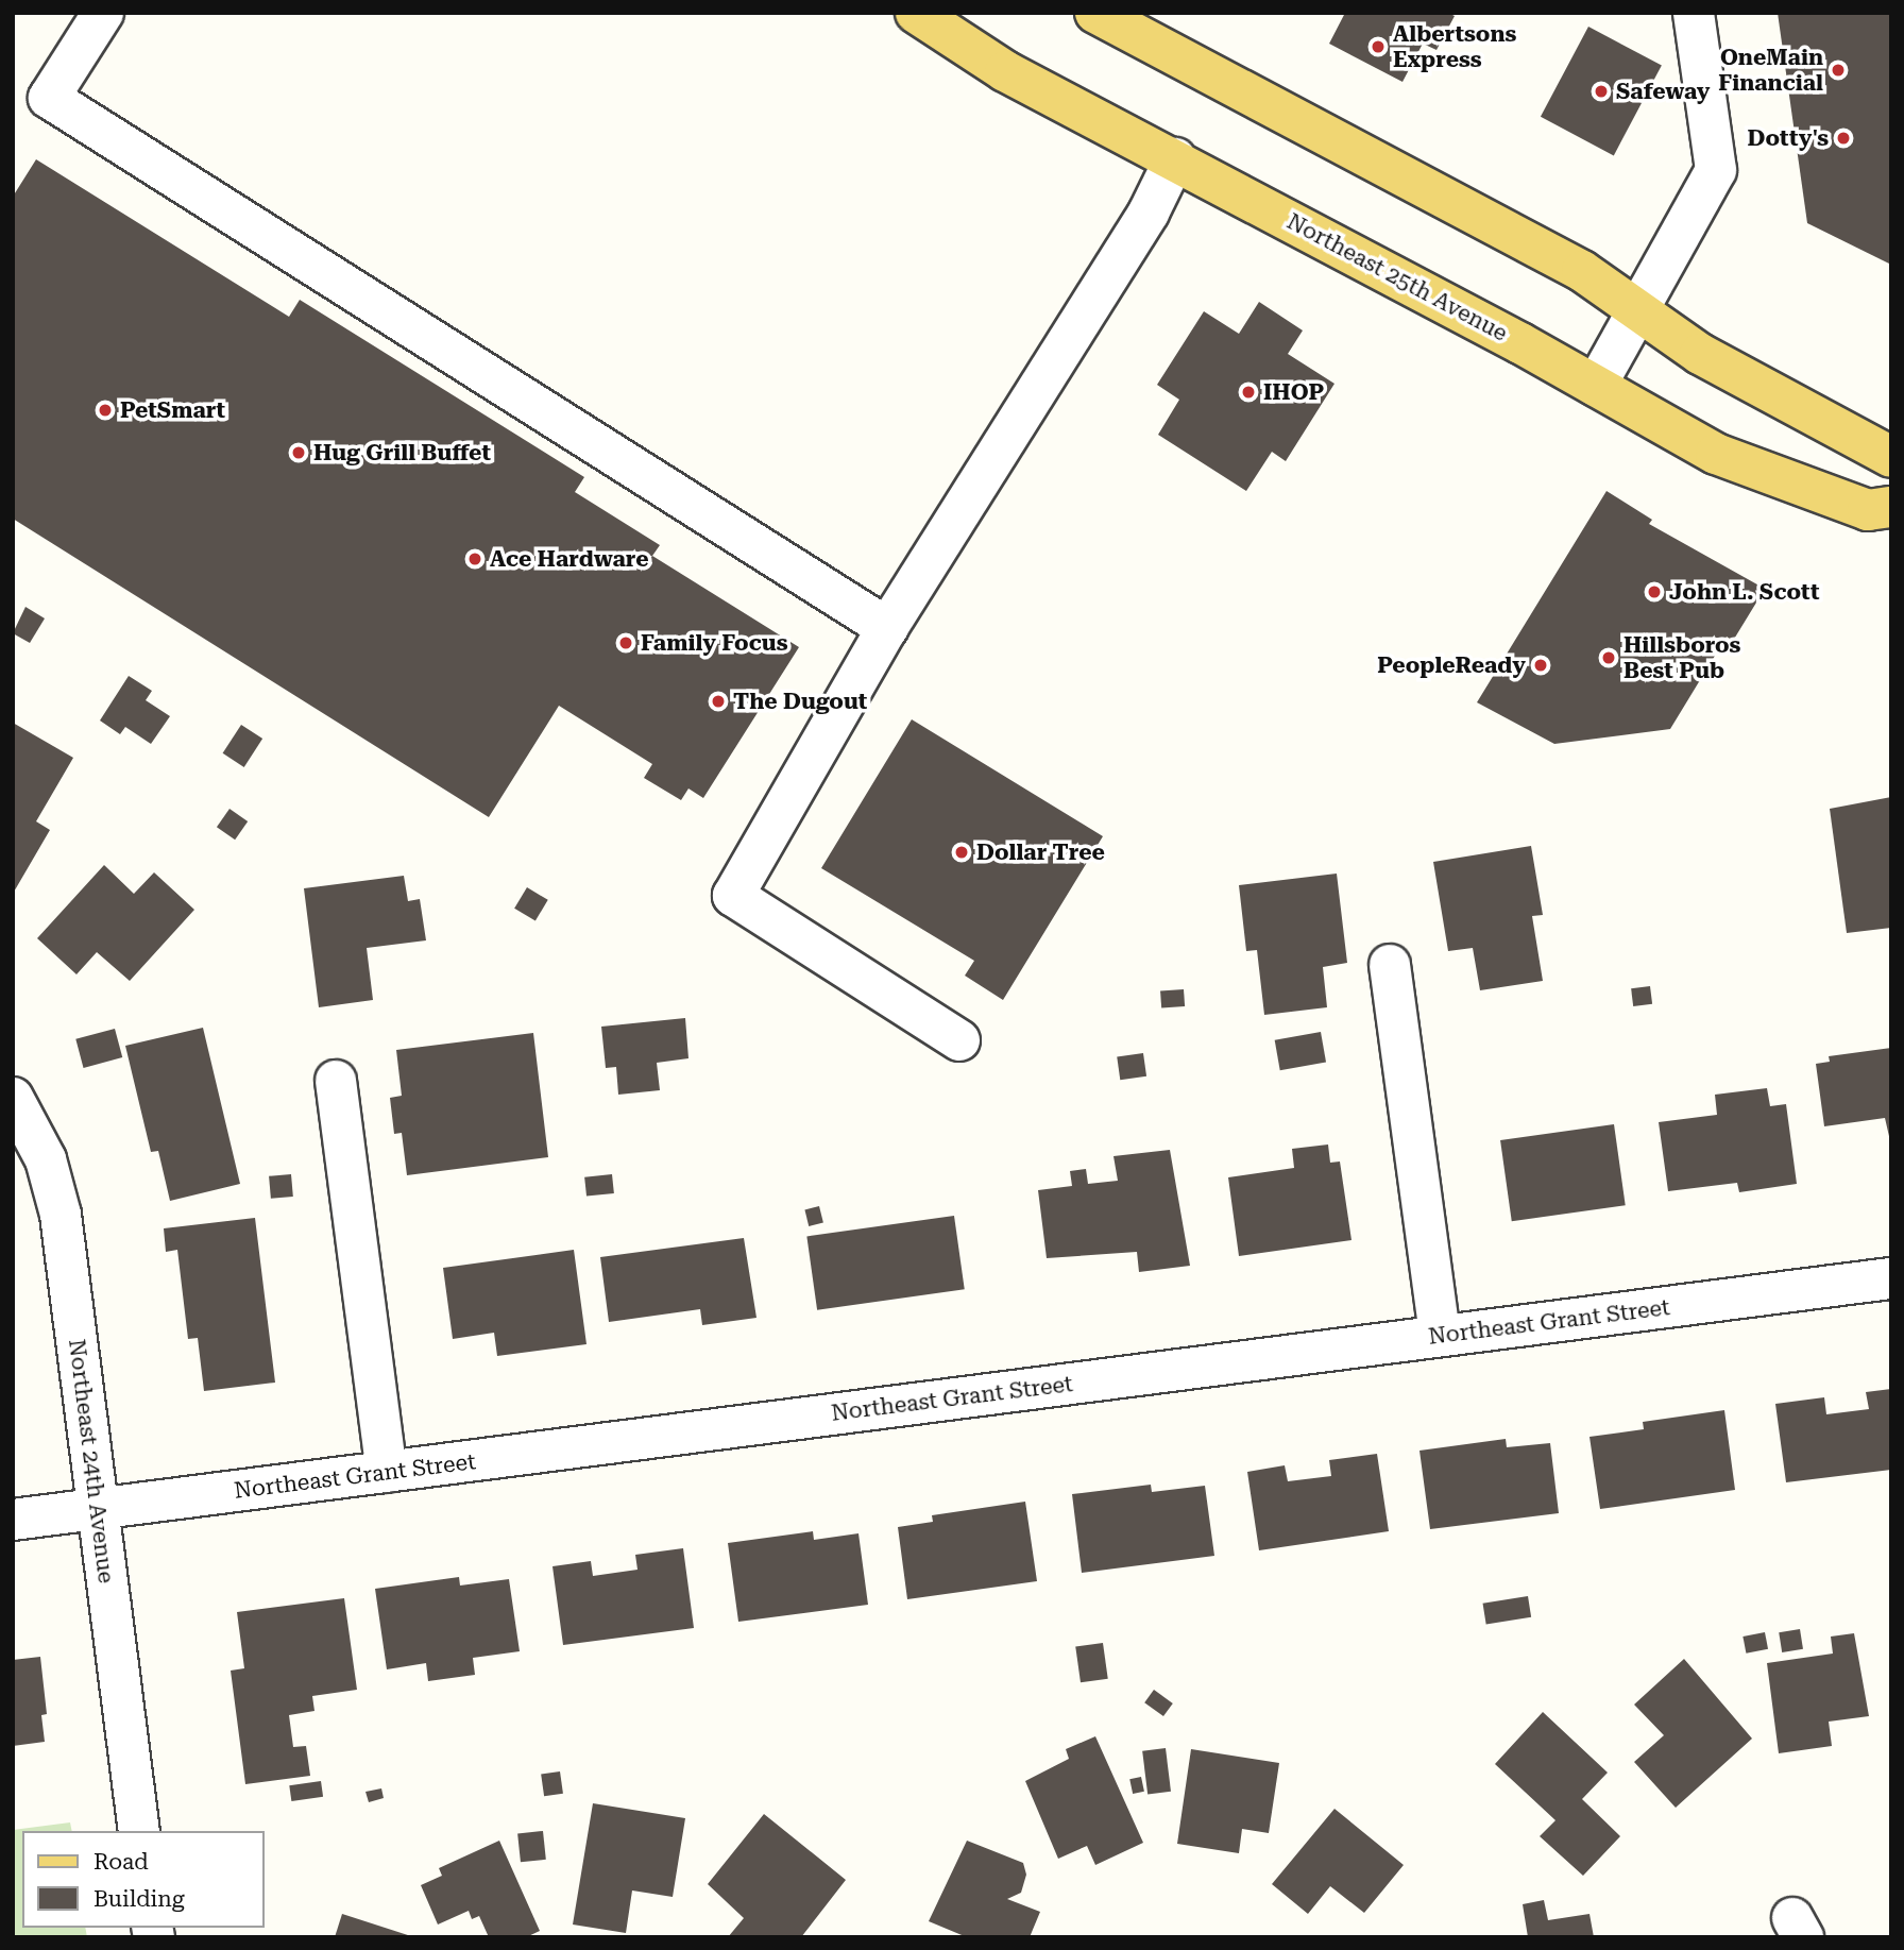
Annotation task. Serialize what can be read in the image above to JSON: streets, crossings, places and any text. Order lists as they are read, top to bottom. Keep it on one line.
{"streets":{"main road":["Northeast 25th Avenue"],"street":["Northeast Grant Street","Northeast 24th Avenue"]},"crossings":[["Northeast Grant Street","Northeast 24th Avenue"]],"places":["Albertsons Express","OneMain Financial","Safeway","Dotty's","IHOP","PetSmart","Hug Grill Buffet","Ace Hardware","John L. Scott","Family Focus","Hillsboros Best Pub","PeopleReady","The Dugout","Dollar Tree"],"legend":["Road","Building"]}
